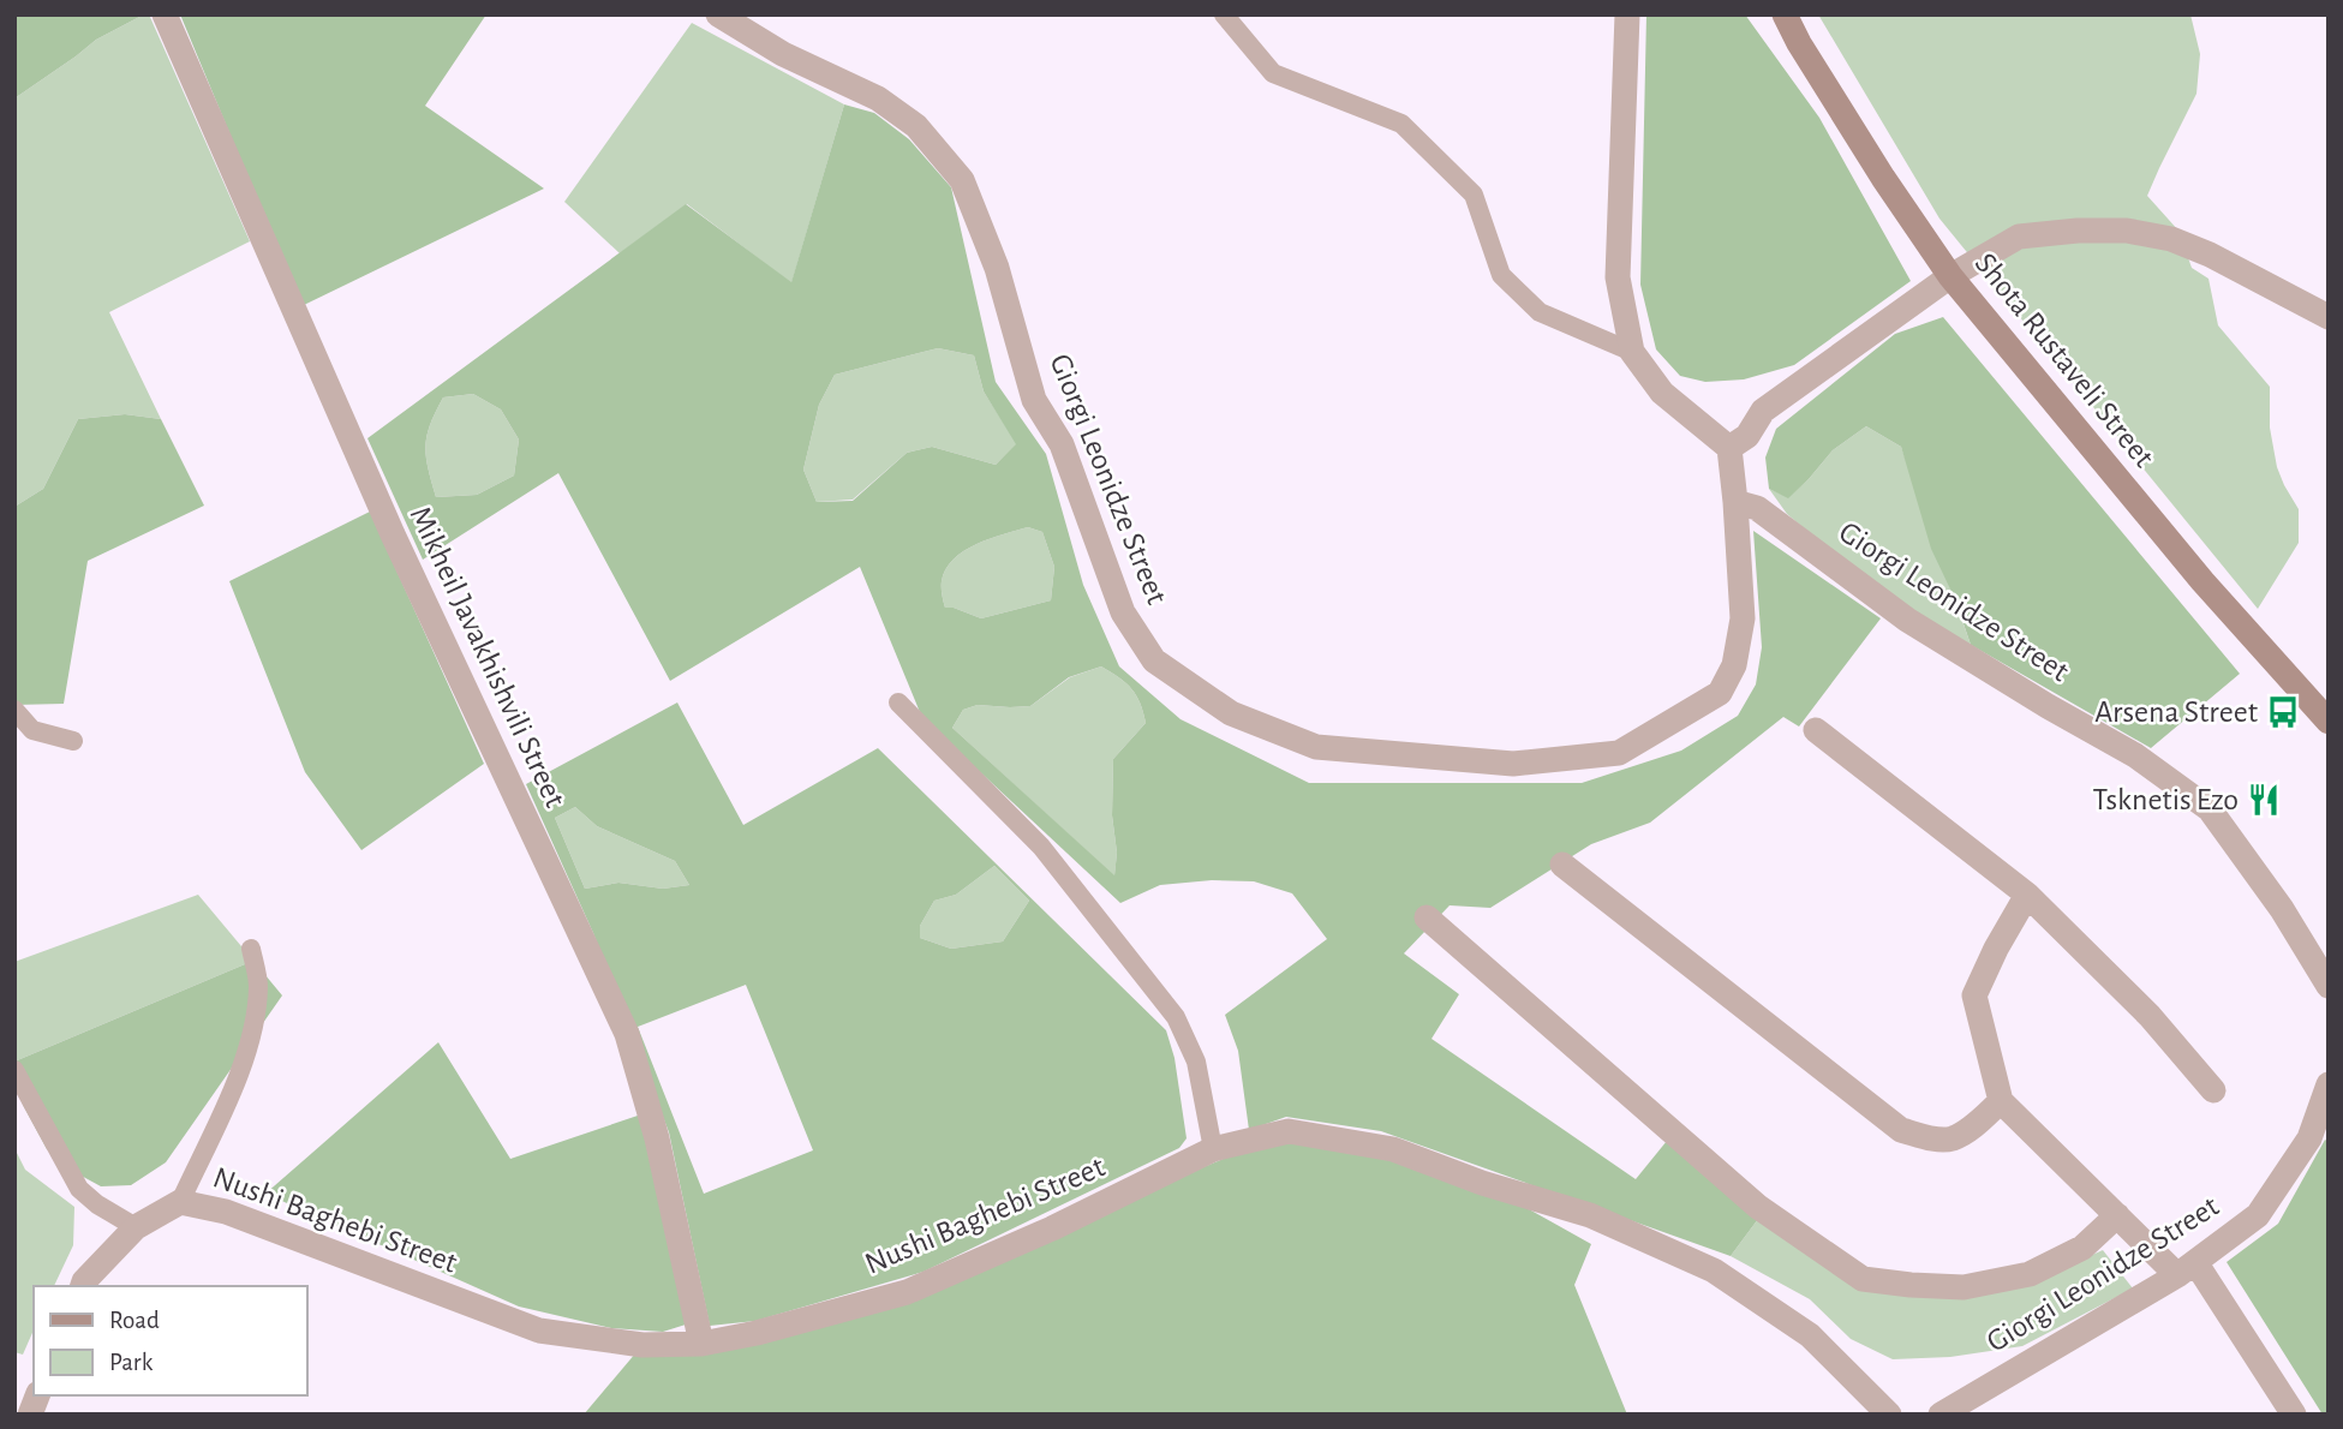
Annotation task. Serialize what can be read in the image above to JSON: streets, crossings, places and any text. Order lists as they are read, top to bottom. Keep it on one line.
{"streets":{"main road":["Shota Rustaveli Street"],"street":["Giorgi Leonidze Street","Mikheil Javakhishvili Street","Nushi Baghebi Street"]},"crossings":[["Mikheil Javakhishvili Street","Nushi Baghebi Street"]],"places":{"bus stop":["Arsena Street"],"restaurant":["Tsknetis Ezo"]},"legend":["Road","Park"]}
